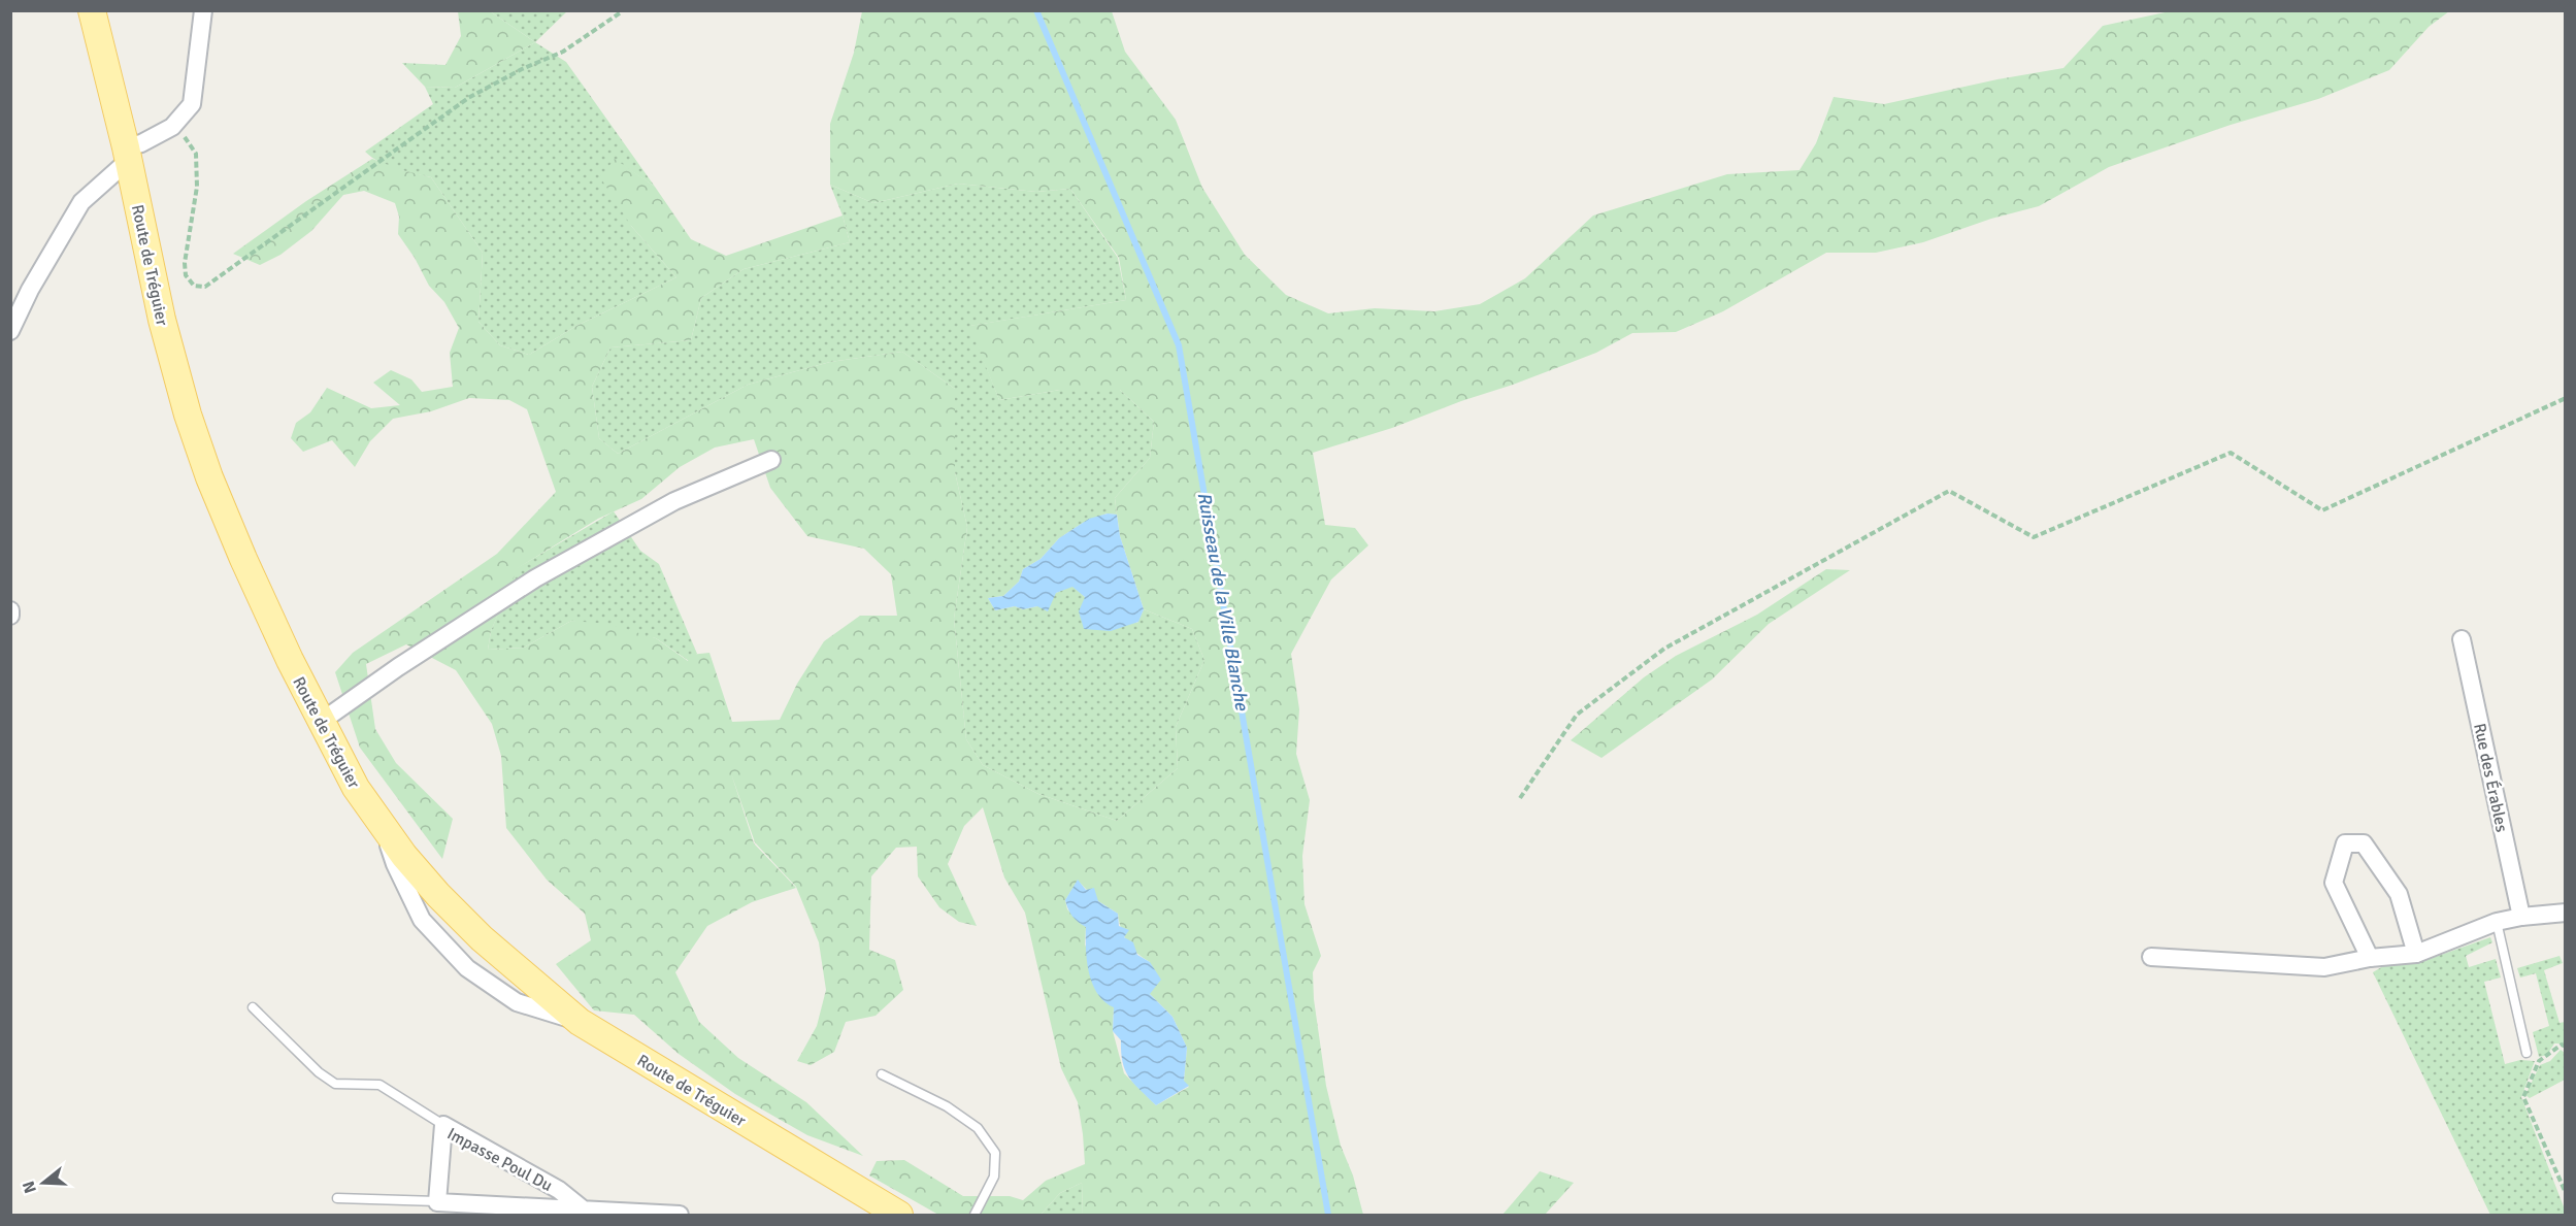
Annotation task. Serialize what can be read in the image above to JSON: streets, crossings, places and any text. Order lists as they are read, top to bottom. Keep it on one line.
{"streets":{"main road":["Route de Tréguier"],"street":["Rue des Érables","Impasse Poul Du"]},"water":["Ruisseau de la Ville Blanche"],"north":"left"}
